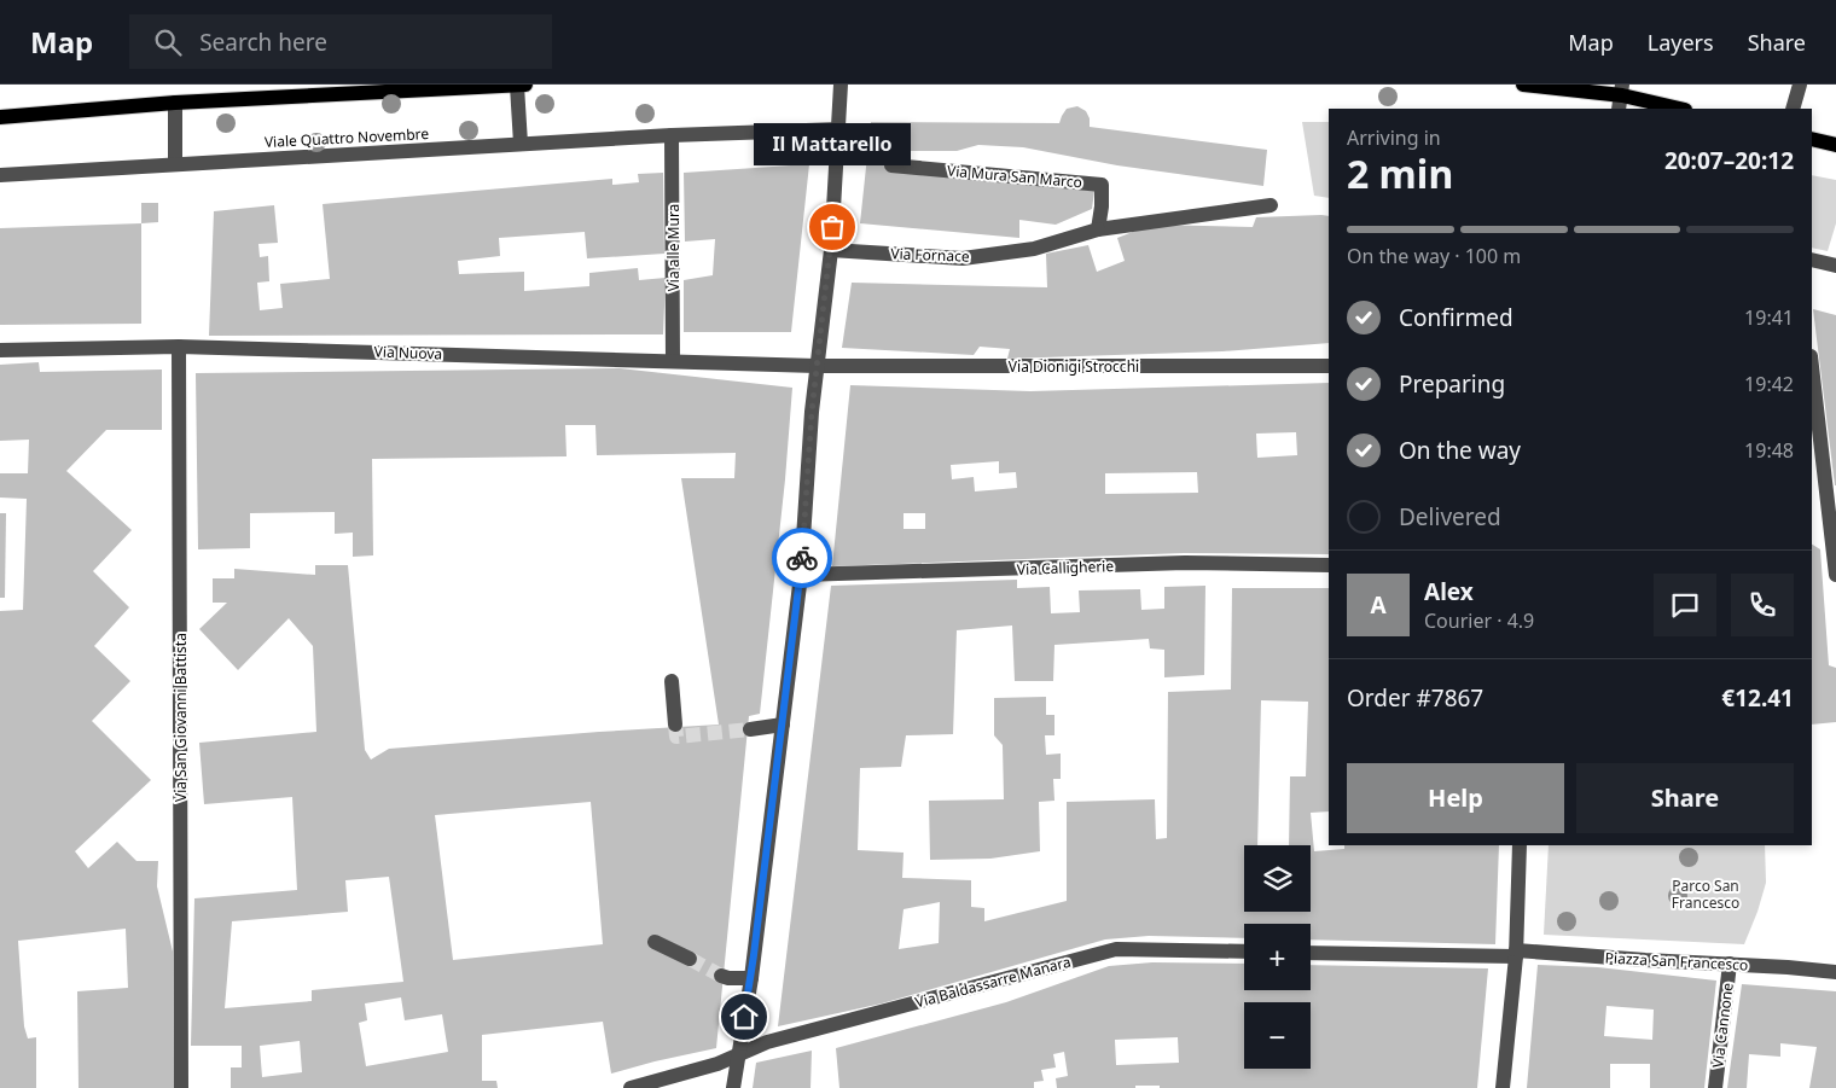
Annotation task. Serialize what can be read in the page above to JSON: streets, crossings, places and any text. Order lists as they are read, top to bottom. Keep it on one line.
{"streets":{"street":["Viale Quattro Novembre","Via Mura San Marco","Via alle Mura","Via Fornace","Via Nuova","Via Dionigi Strocchi","Via Calligherie","Via San Giovanni Battista","Piazza San Francesco","Via Baldassarre Manara","Via Cannone"]},"crossings":[["Viale Quattro Novembre","Via alle Mura"],["Via Mura San Marco","Via Fornace"],["Via alle Mura","Via Nuova"],["Via Nuova","Via Dionigi Strocchi"],["Via Nuova","Via San Giovanni Battista"],["Piazza San Francesco","Via Cannone"]],"parks":["Parco San Francesco"],"places":["Il Mattarello"],"page":{"header":"Map","search":"Search here","nav":["Map","Layers","Share"],"heading":["2 min","Arriving in","20:07–20:12"],"panel":["Alex","Courier · 4.9","Order #7867","€12.41"],"bubble":"Il Mattarello","bar":"On the way · 100 m","list":[["Confirmed","19:41"],["Preparing","19:42"],["On the way","19:48"],"Delivered"],"round":"A","buttons":["Help","Share"],"map_buttons":["+","−"]}}
